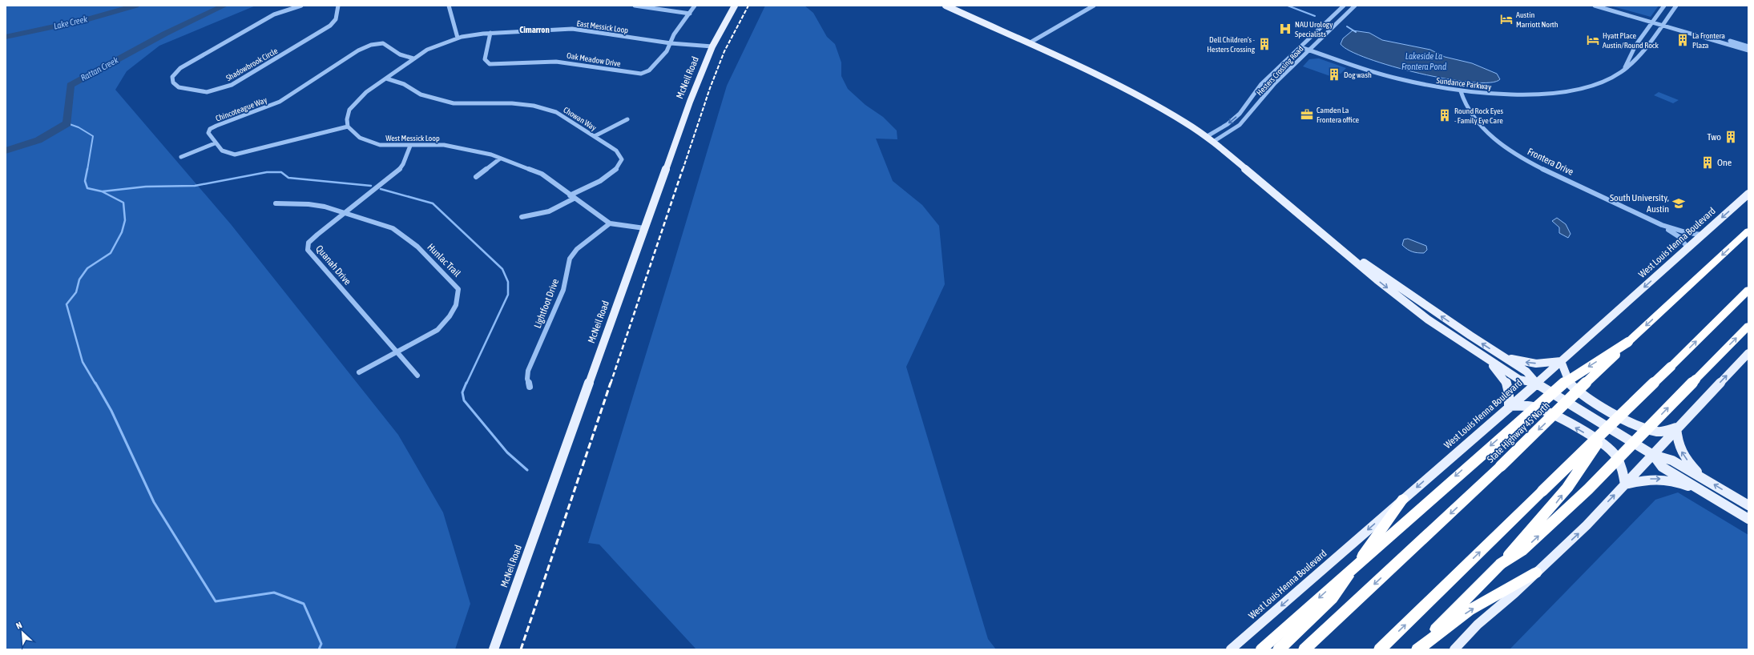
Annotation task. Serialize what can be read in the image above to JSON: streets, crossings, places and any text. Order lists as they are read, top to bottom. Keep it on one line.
{"streets":{"highway":["State Highway 45 North"],"main road":["McNeil Road","West Louis Henna Boulevard"],"street":["East Messick Loop","Oak Meadow Drive","Shadowbrook Circle","Hesters Crossing Road","Sundance Parkway","Chincoteague Way","Chowan Way","West Messick Loop","Frontera Drive","Hunlac Trail","Quanah Drive","Lightfoot Drive"]},"crossings":[["East Messick Loop","Oak Meadow Drive"],["East Messick Loop","McNeil Road"],["Hesters Crossing Road","Sundance Parkway"],["McNeil Road","West Messick Loop"],["Sundance Parkway","Frontera Drive"],["Chowan Way","West Messick Loop"],["West Messick Loop","Quanah Drive"],["West Messick Loop","Lightfoot Drive"],["Hunlac Trail","Quanah Drive"]],"one_way":["West Louis Henna Boulevard"],"districts":["Cimarron"],"water":["Lake Creek","Lakeside La Frontera Pond","Rattan Creek"],"places":{"hotel":["Austin Marriott North","Hyatt Place Austin/Round Rock"],"hospital":["NAU Urology Specialists"],"building":["La Frontera Plaza","Dell Children's - Hesters Crossing","Dog wash","Round Rock Eyes - Family Eye Care","Two","One"],"office":["Camden La Frontera office"],"school or university":["South University, Austin"]},"north":"top left"}
